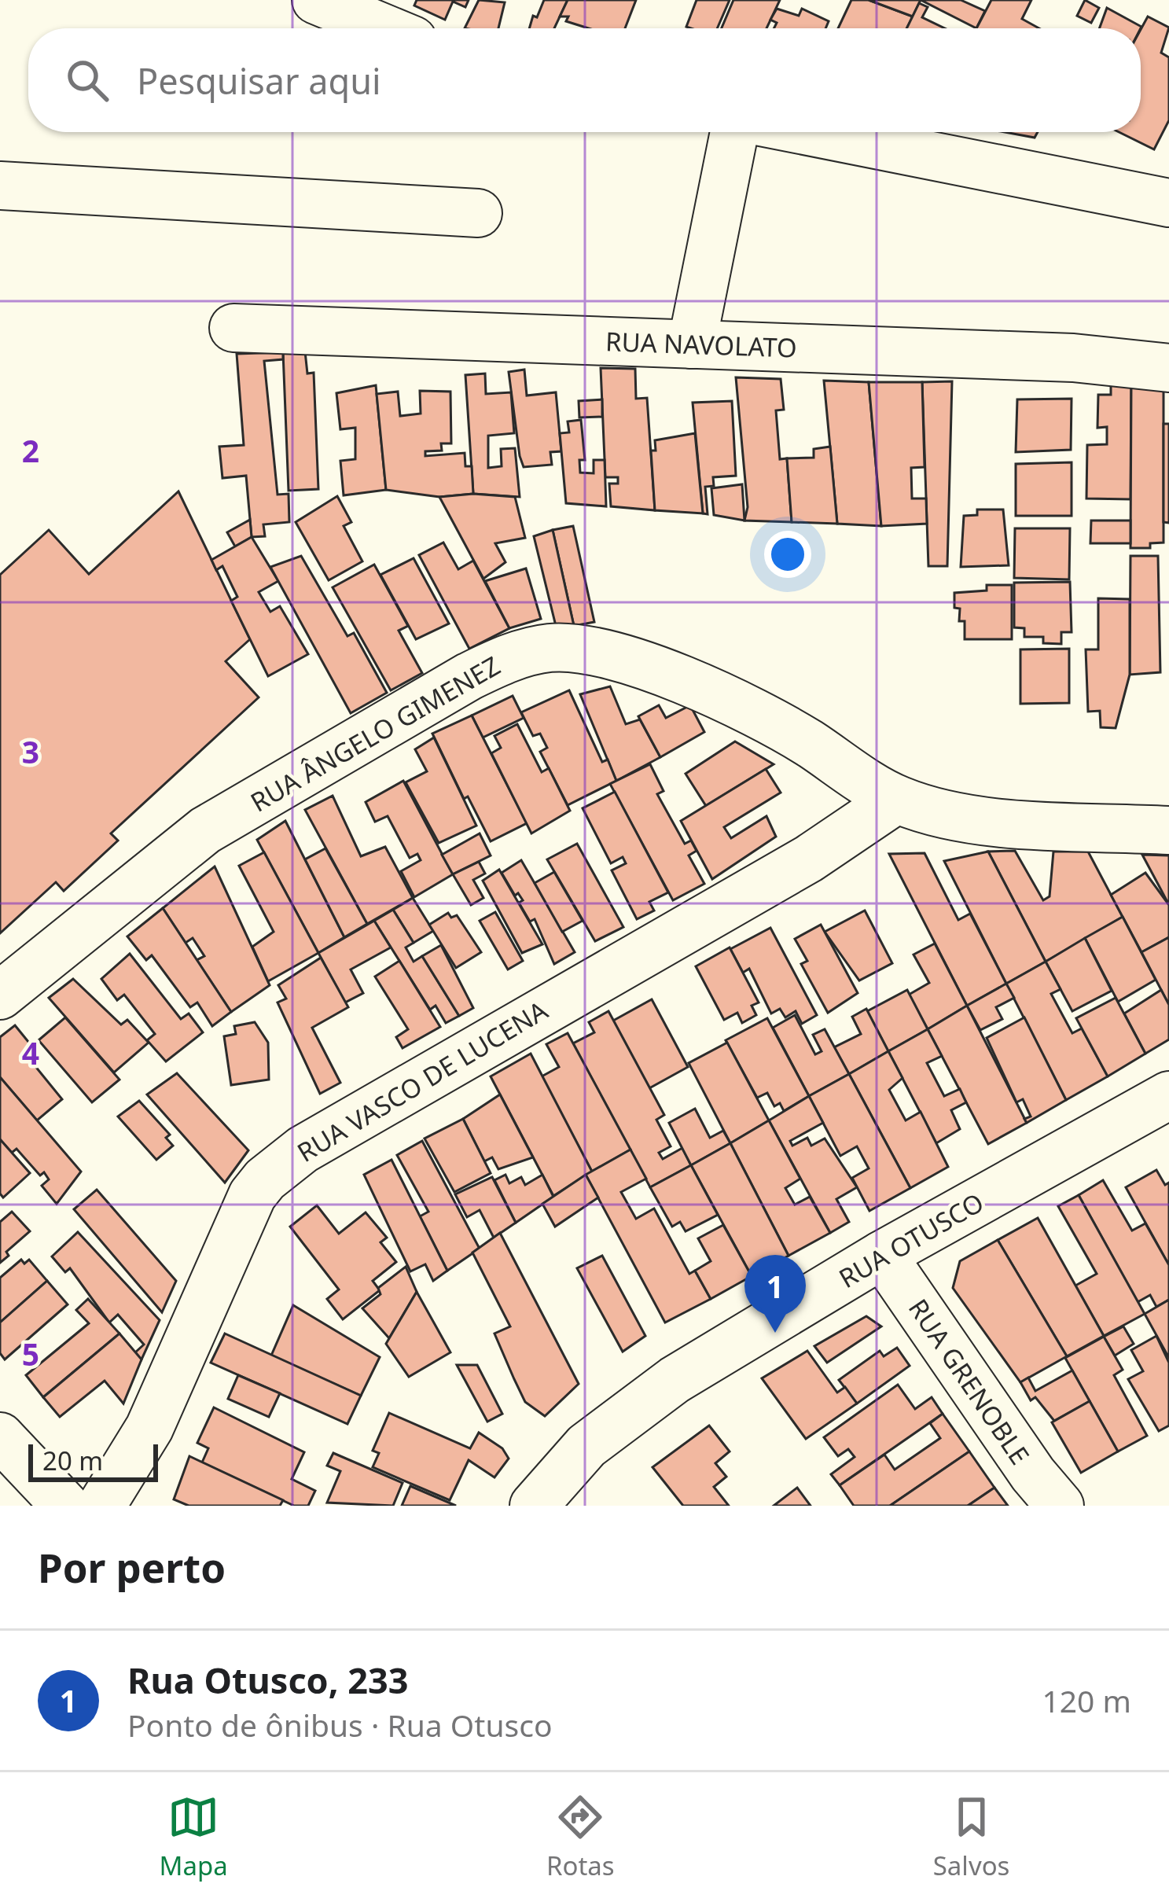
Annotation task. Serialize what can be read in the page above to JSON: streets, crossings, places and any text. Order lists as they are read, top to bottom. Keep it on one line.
{"streets":{"street":["RUA NAVOLATO","RUA ÂNGELO GIMENEZ","RUA VASCO DE LUCENA","RUA OTUSCO","RUA GRENOBLE"]},"crossings":[["RUA ÂNGELO GIMENEZ","RUA VASCO DE LUCENA"],["RUA OTUSCO","RUA GRENOBLE"]],"scale_bar":"20 m","page":{"search":"Pesquisar aqui","pins":"1","scale":"20 m","heading":"Por perto","list":[{"mark":"1","name":"Rua Otusco, 233","note":"Ponto de ônibus · Rua Otusco","value":"120 m"}],"nav":["Mapa","Rotas","Salvos"]},"grid":{"rows":["2","3","4","5"]}}
